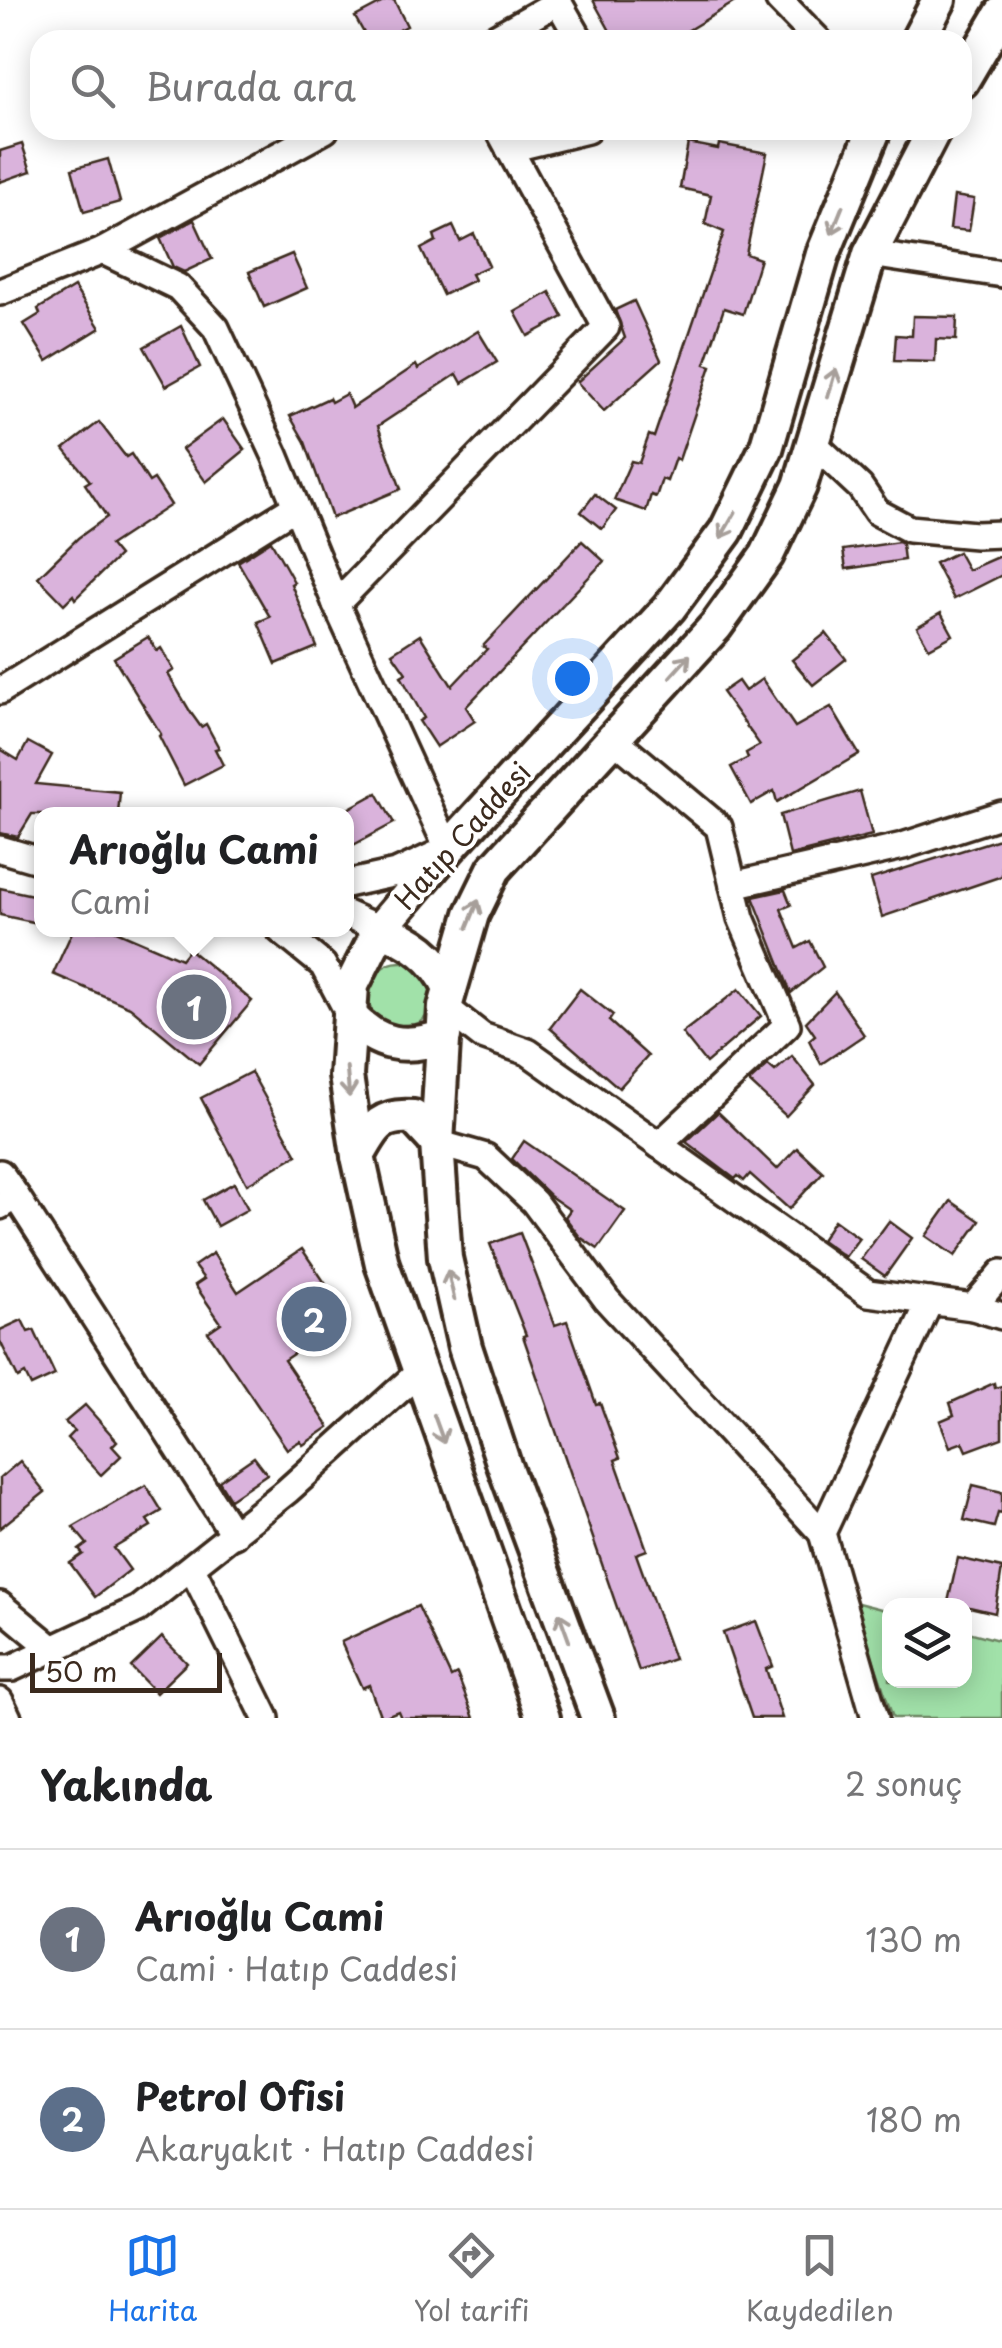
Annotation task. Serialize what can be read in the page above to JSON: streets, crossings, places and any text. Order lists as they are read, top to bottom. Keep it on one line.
{"streets":{"main road":["Hatıp Caddesi"]},"scale_bar":"50 m","page":{"search":"Burada ara","popup":["Arıoğlu Cami","Cami"],"pins":["1","2"],"scale":"50 m","heading":["Yakında","2 sonuç"],"list":[{"mark":"1","name":"Arıoğlu Cami","note":"Cami · Hatıp Caddesi","value":"130 m"},{"mark":"2","name":"Petrol Ofisi","note":"Akaryakıt · Hatıp Caddesi","value":"180 m"}],"nav":["Harita","Yol tarifi","Kaydedilen"]}}
